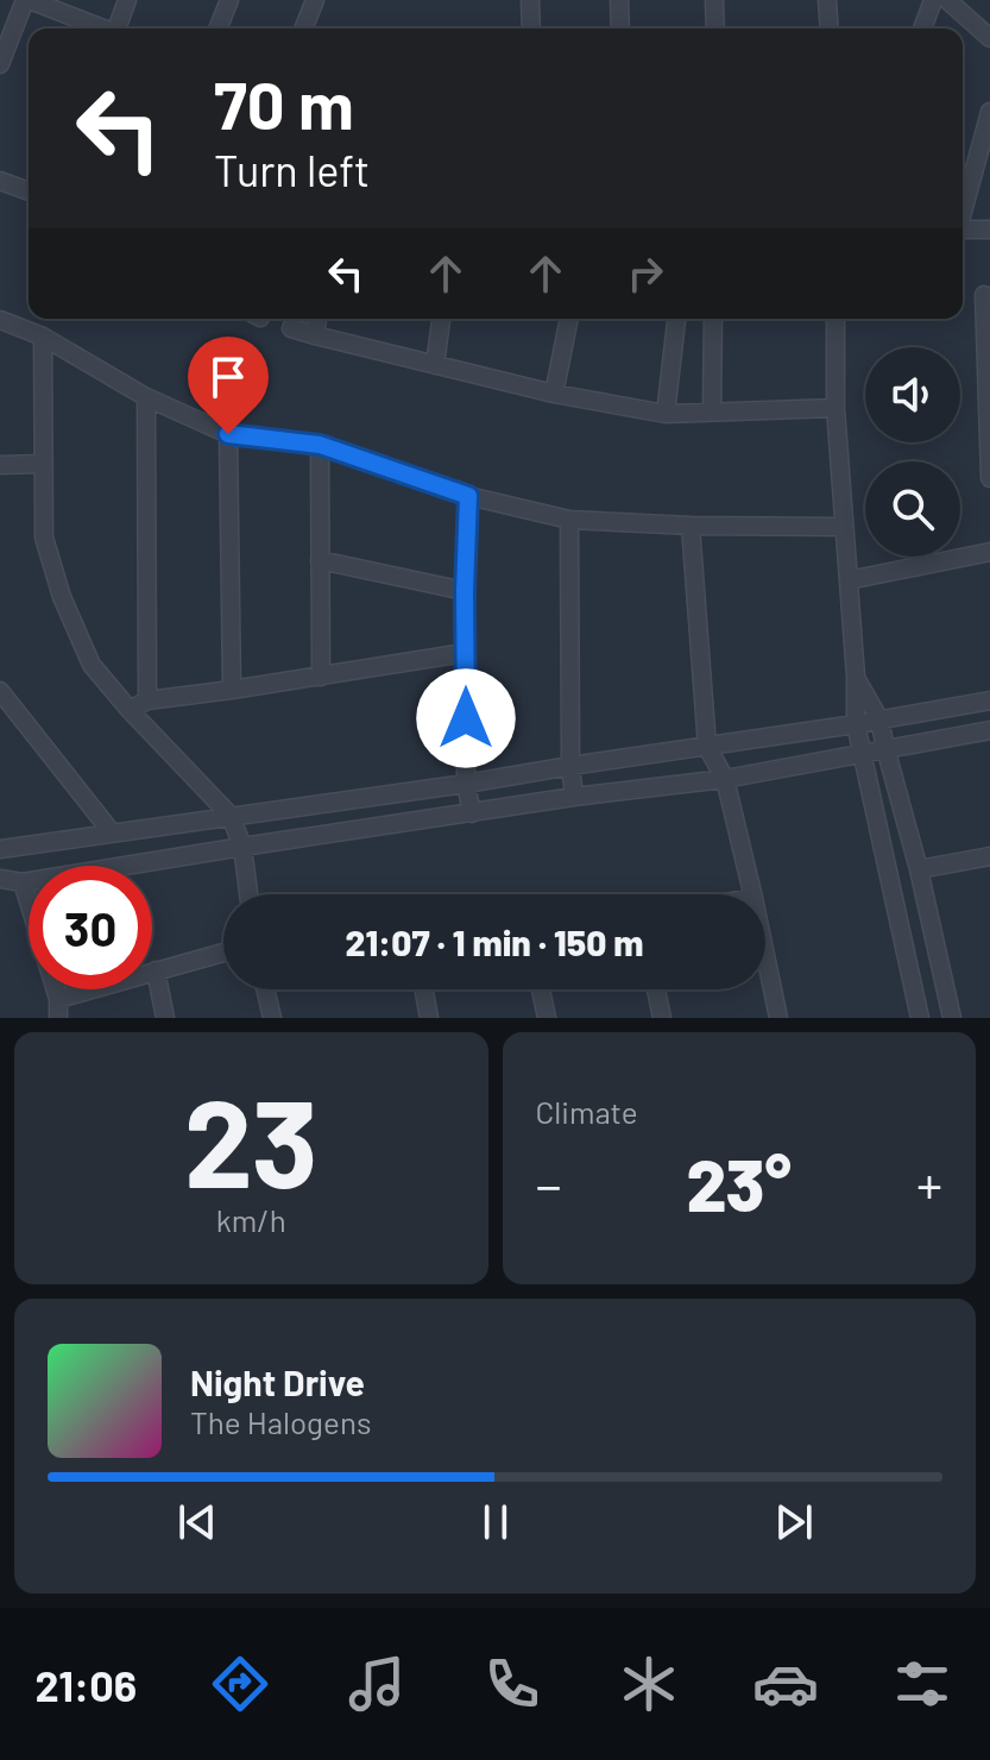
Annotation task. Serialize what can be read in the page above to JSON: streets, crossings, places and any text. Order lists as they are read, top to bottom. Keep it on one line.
{"page":{"turn":["70 m","Turn left"],"limit":"30","trip":"21:07 · 1 min · 150 m","tile":[["23","km/h"],"Climate"],"heat":["−","23°","+"],"song":["Night Drive","The Halogens"],"tabs":"21:06"}}
